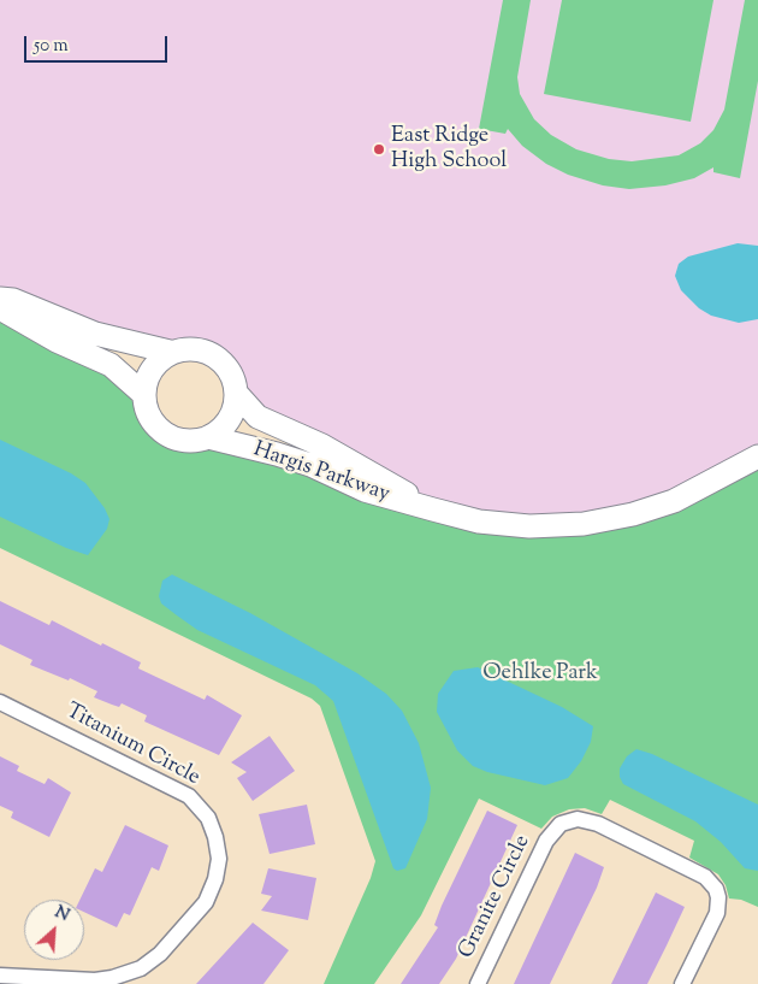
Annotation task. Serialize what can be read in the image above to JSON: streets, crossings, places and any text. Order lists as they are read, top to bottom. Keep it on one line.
{"streets":{"street":["Hargis Parkway","Titanium Circle","Granite Circle"]},"parks":["Oehlke Park"],"places":["East Ridge High School"],"scale_bar":"50 m","north":"top right"}
